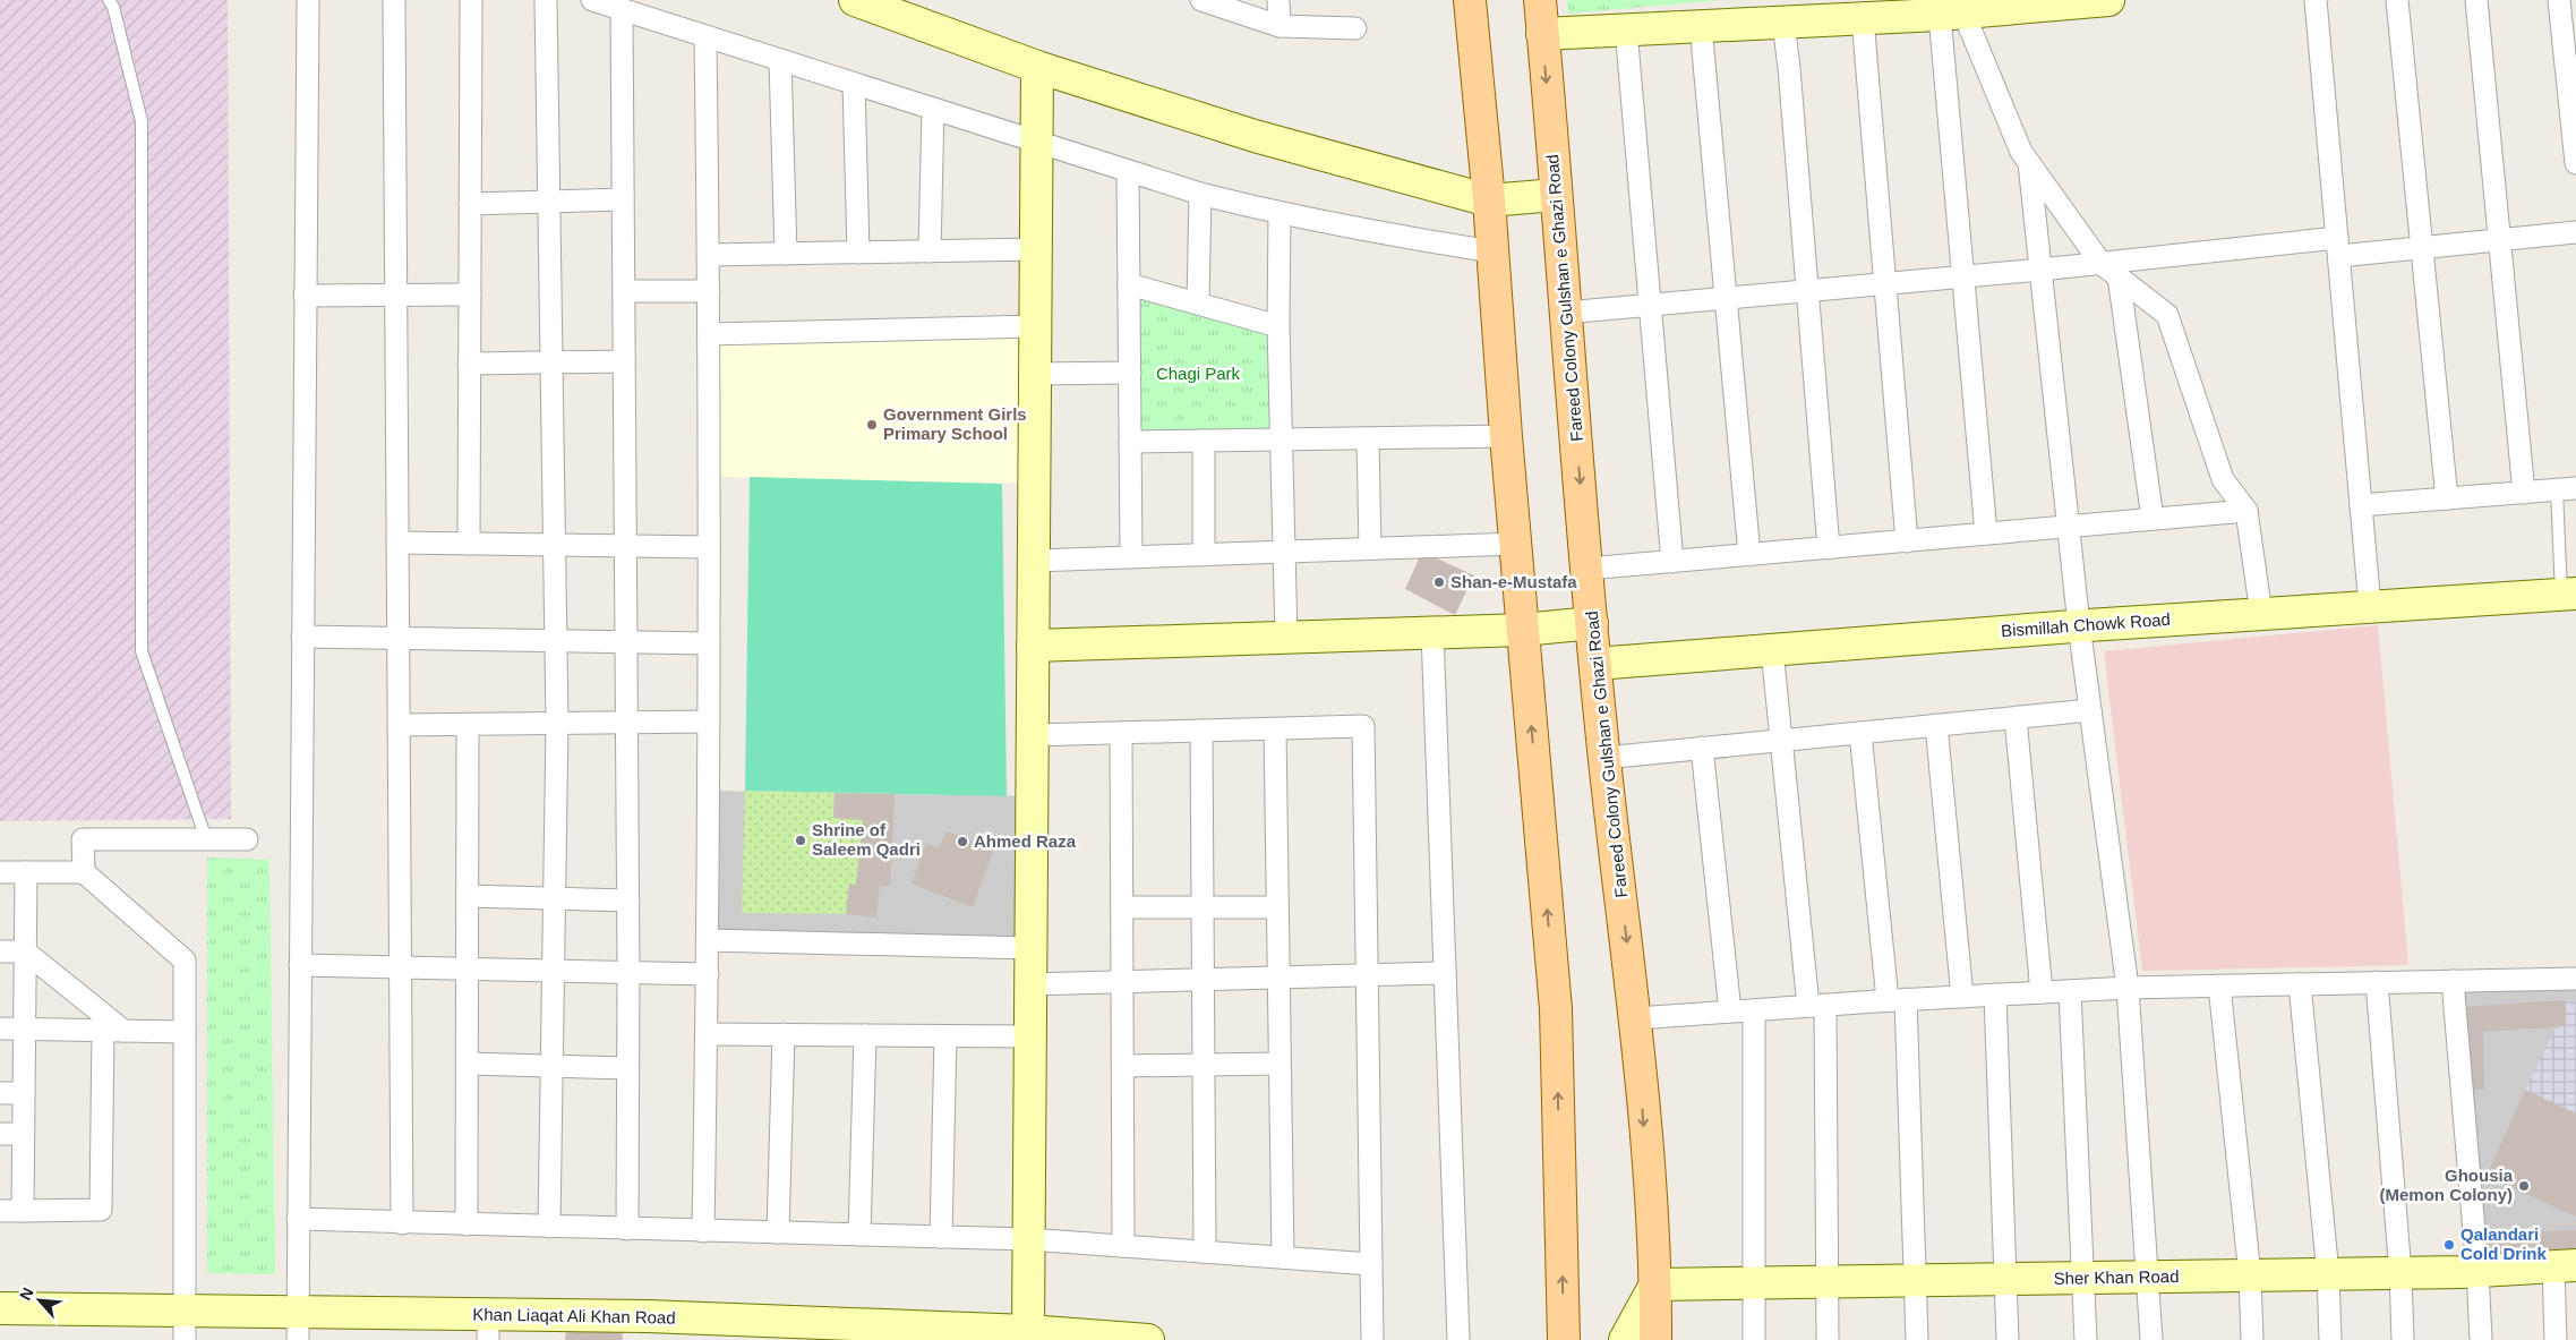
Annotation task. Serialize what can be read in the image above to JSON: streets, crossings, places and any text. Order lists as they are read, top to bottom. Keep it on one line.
{"streets":{"main road":["Fareed Colony Gulshan e Ghazi Road"],"street":["Bismillah Chowk Road","Sher Khan Road","Khan Liaqat Ali Khan Road"]},"crossings":[["Fareed Colony Gulshan e Ghazi Road","Bismillah Chowk Road"],["Fareed Colony Gulshan e Ghazi Road","Sher Khan Road"]],"parks":["Chagi Park"],"places":["Government Girls Primary School","Shan-e-Mustafa","Shrine of Saleem Qadri","Ahmed Raza","Ghousia (Memon Colony)","Qalandari Cold Drink"],"north":"top left"}
